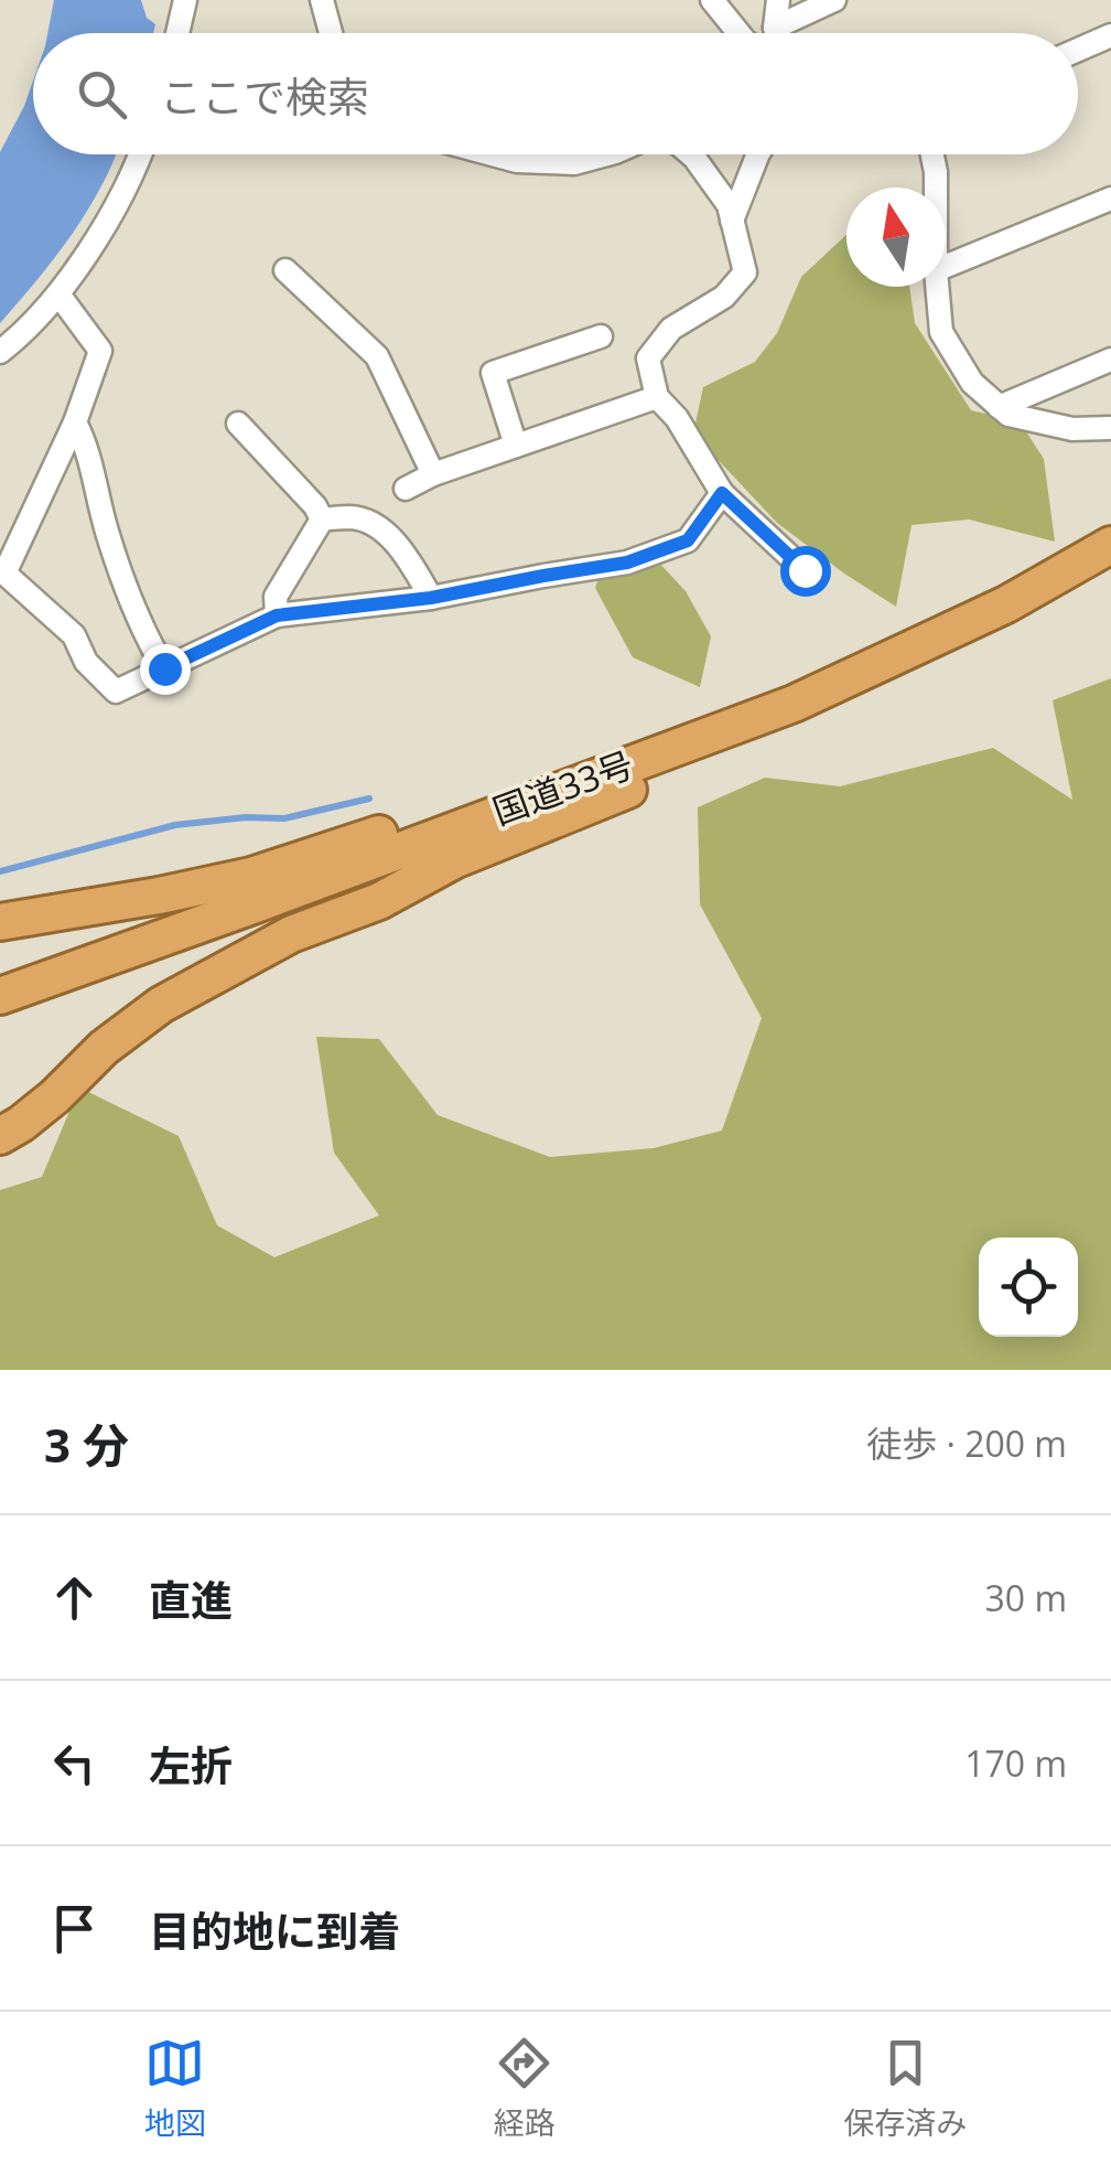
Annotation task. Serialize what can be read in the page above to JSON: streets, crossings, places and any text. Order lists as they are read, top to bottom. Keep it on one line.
{"streets":{"highway":["国道33号"]},"north":"top","page":{"search":"ここで検索","heading":["3 分","徒歩 · 200 m"],"list":[["直進","30 m"],["左折","170 m"],"目的地に到着"],"nav":["地図","経路","保存済み"]}}
